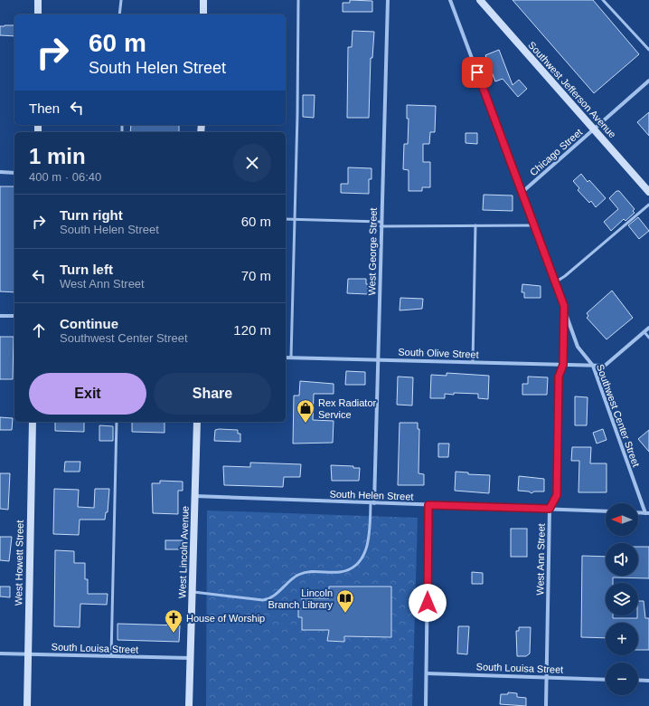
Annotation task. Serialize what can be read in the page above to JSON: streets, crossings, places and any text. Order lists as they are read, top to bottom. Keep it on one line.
{"streets":{"main road":["Southwest Jefferson Avenue","West Lincoln Avenue","West Howett Street"],"street":["Chicago Street","West George Street","South Olive Street","Southwest Center Street","South Helen Street","West Ann Street","South Louisa Street"]},"crossings":[["Southwest Jefferson Avenue","Chicago Street"],["Chicago Street","Southwest Center Street"],["West George Street","South Olive Street"],["West George Street","South Helen Street"],["South Olive Street","Southwest Center Street"],["South Olive Street","West Ann Street"],["Southwest Center Street","West Ann Street"],["South Helen Street","West Lincoln Avenue"],["South Helen Street","West Ann Street"],["West Lincoln Avenue","South Louisa Street"],["West Ann Street","South Louisa Street"],["West Howett Street","South Louisa Street"]],"places":{"shop":["Rex Radiator Service"],"library":["Lincoln Branch Library"],"church":["House of Worship"]},"north":"left","page":{"turn":["60 m","South Helen Street"],"then":"Then","heading":["1 min","400 m · 06:40"],"list":[{"name":"Turn right","note":"South Helen Street","value":"60 m"},{"name":"Turn left","note":"West Ann Street","value":"70 m"},{"name":"Continue","note":"Southwest Center Street","value":"120 m"}],"buttons":["Exit","Share"],"map_buttons":["+","−"]}}
